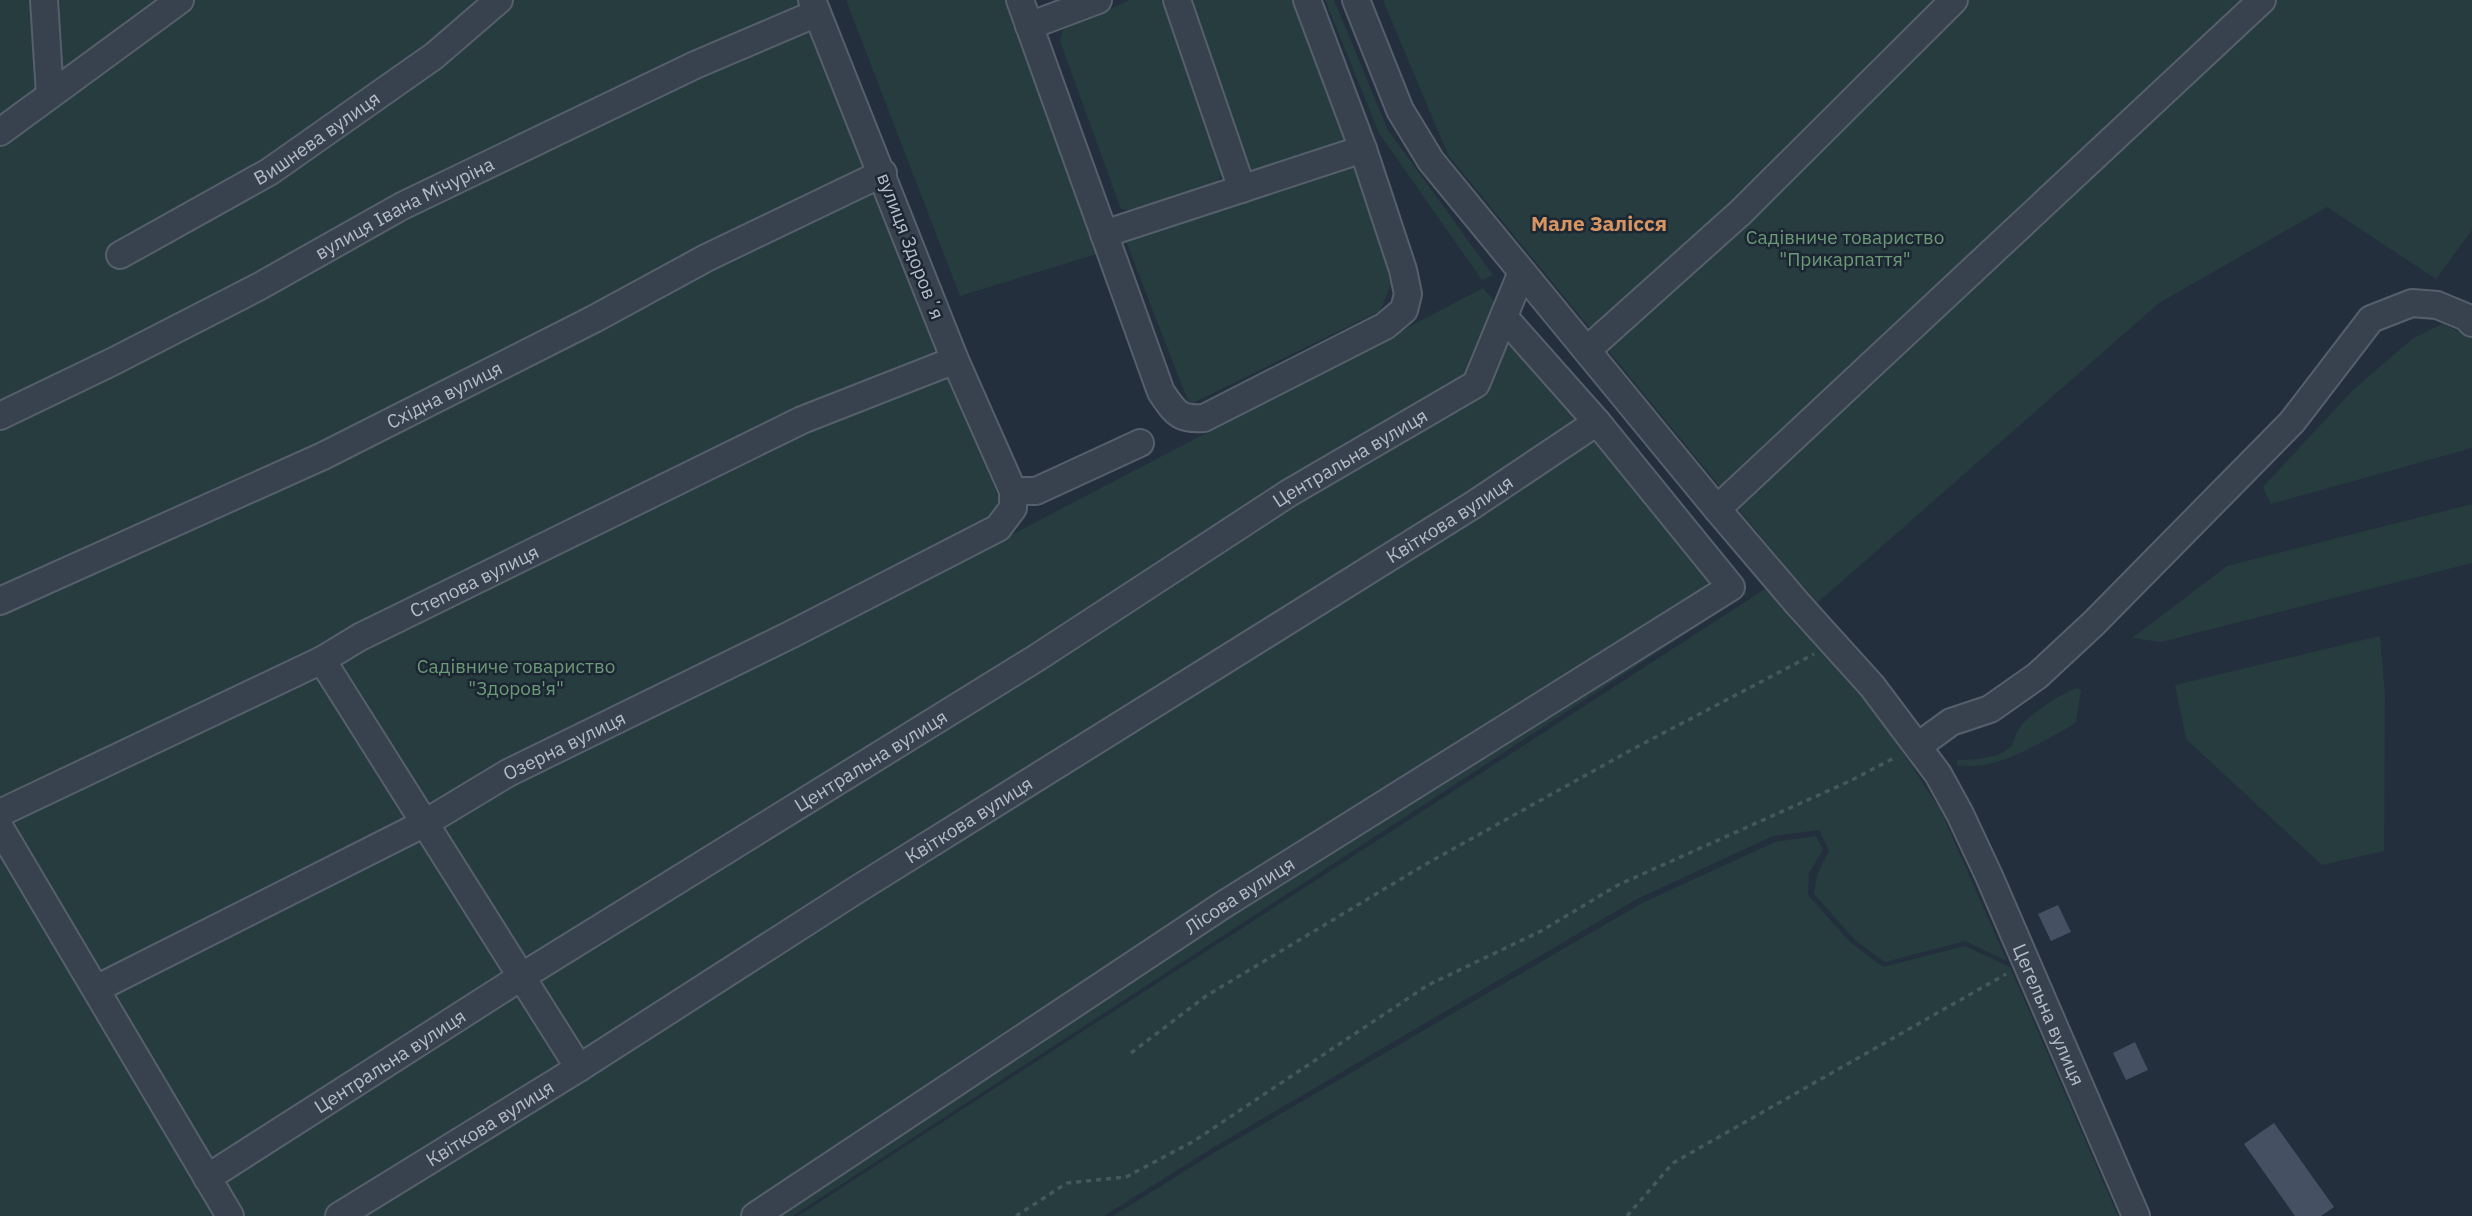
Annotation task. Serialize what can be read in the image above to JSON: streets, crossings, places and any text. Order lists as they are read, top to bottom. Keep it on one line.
{"streets":{"street":["Вишнева вулиця","вулиця Івана Мічуріна","вулиця Здоровʼя","Східна вулиця","Центральна вулиця","Квіткова вулиця","Степова вулиця","Озерна вулиця","Лісова вулиця","Цегельна вулиця"]},"crossings":[["вулиця Івана Мічуріна","вулиця Здоровʼя"],["вулиця Здоровʼя","Східна вулиця"],["вулиця Здоровʼя","Степова вулиця"],["вулиця Здоровʼя","Озерна вулиця"],["Центральна вулиця","Цегельна вулиця"],["Квіткова вулиця","Лісова вулиця"]],"districts":["Мале Залісся"],"parks":["Садівниче товариство \"Прикарпаття\"","Садівниче товариство \"Здоров'я\""]}
